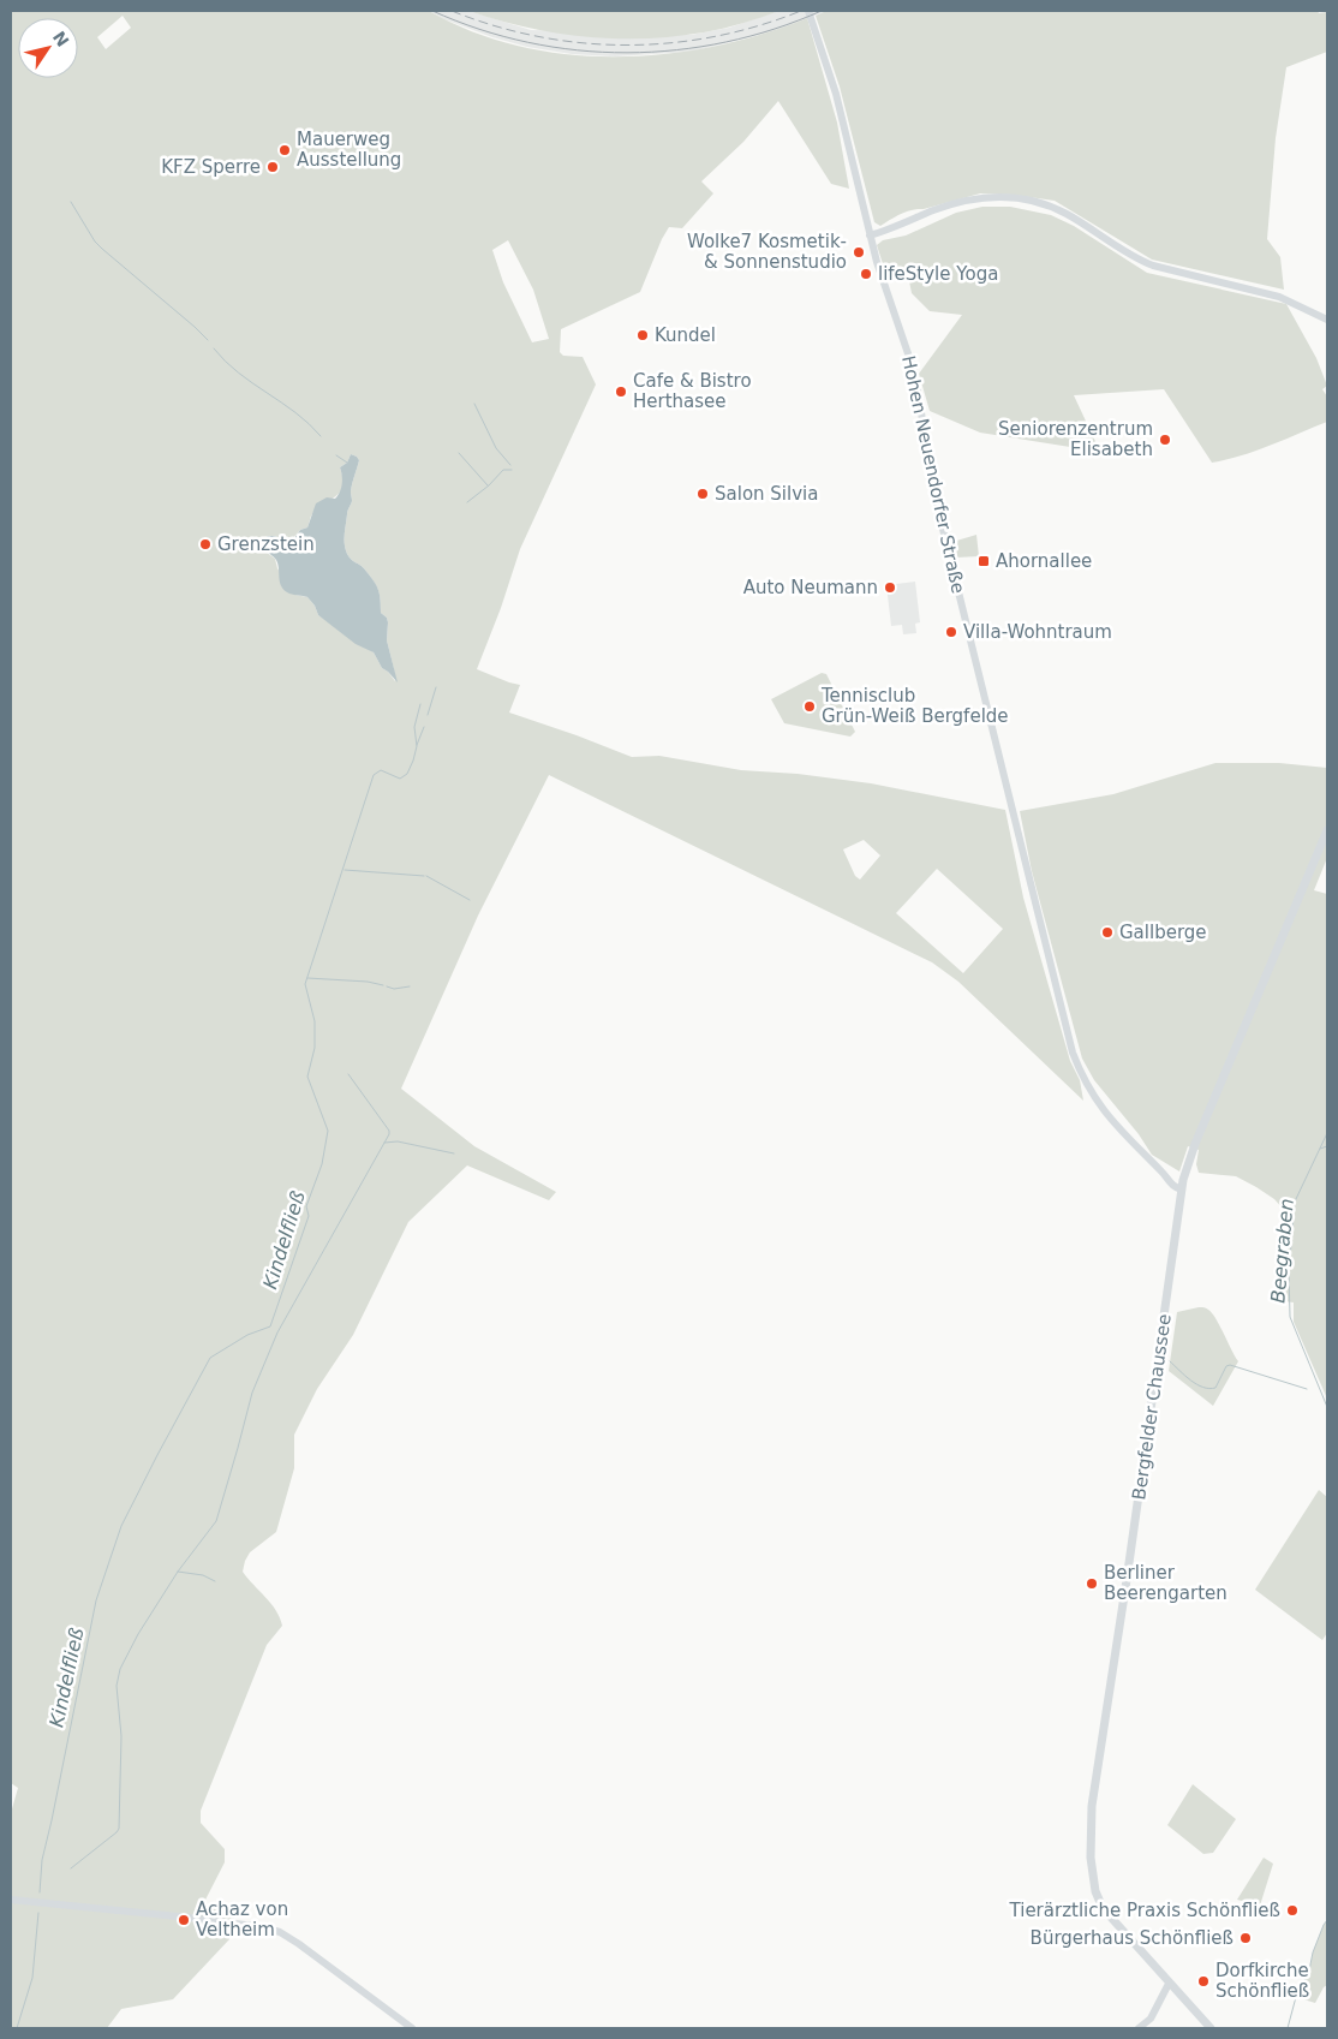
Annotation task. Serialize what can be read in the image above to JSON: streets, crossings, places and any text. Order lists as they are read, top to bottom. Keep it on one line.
{"streets":{"main road":["Hohen Neuendorfer Straße","Bergfelder Chaussee"]},"crossings":[["Hohen Neuendorfer Straße","Bergfelder Chaussee"]],"water":["Kindelfließ","Beegraben"],"places":{"other":["Mauerweg Ausstellung","KFZ Sperre","Wolke7 Kosmetik- & Sonnenstudio","lifeStyle Yoga","Kundel","Cafe & Bistro Herthasee","Seniorenzentrum Elisabeth","Salon Silvia","Grenzstein","Auto Neumann","Villa-Wohntraum","Tennisclub Grün-Weiß Bergfelde","Gallberge","Berliner Beerengarten","Tierärztliche Praxis Schönfließ","Achaz von Veltheim","Bürgerhaus Schönfließ","Dorfkirche Schönfließ"],"transit":["Ahornallee"]},"north":"top right"}
